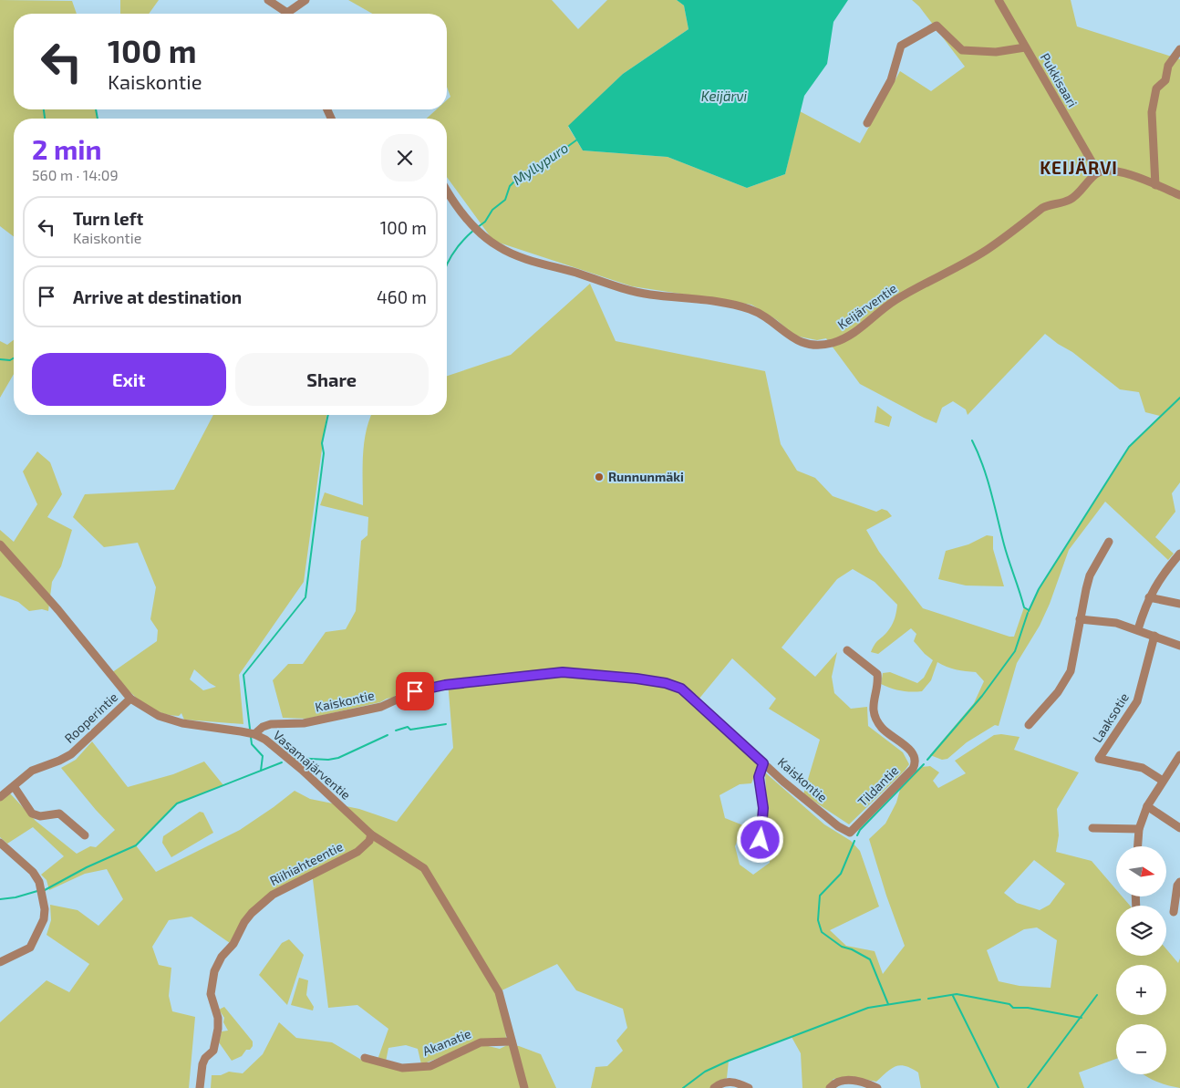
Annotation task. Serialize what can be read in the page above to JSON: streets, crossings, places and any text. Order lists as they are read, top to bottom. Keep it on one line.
{"streets":{"street":["Pukkisaari","Keijärventie","Kaiskontie","Rooperintie","Laaksotie","Vasamajärventie","Tildantie","Riihiahteentie","Akanatie"]},"crossings":[["Pukkisaari","Keijärventie"],["Kaiskontie","Vasamajärventie"],["Kaiskontie","Tildantie"],["Rooperintie","Vasamajärventie"],["Vasamajärventie","Riihiahteentie"],["Vasamajärventie","Akanatie"]],"districts":["KEIJÄRVI"],"water":["Keijärvi","Myllypuro"],"places":["Runnunmäki"],"north":"right","page":{"turn":["100 m","Kaiskontie"],"heading":["2 min","560 m · 14:09"],"list":[{"name":"Turn left","note":"Kaiskontie","value":"100 m"},{"name":"Arrive at destination","value":"460 m"}],"buttons":["Exit","Share"],"map_buttons":["+","−"]}}
